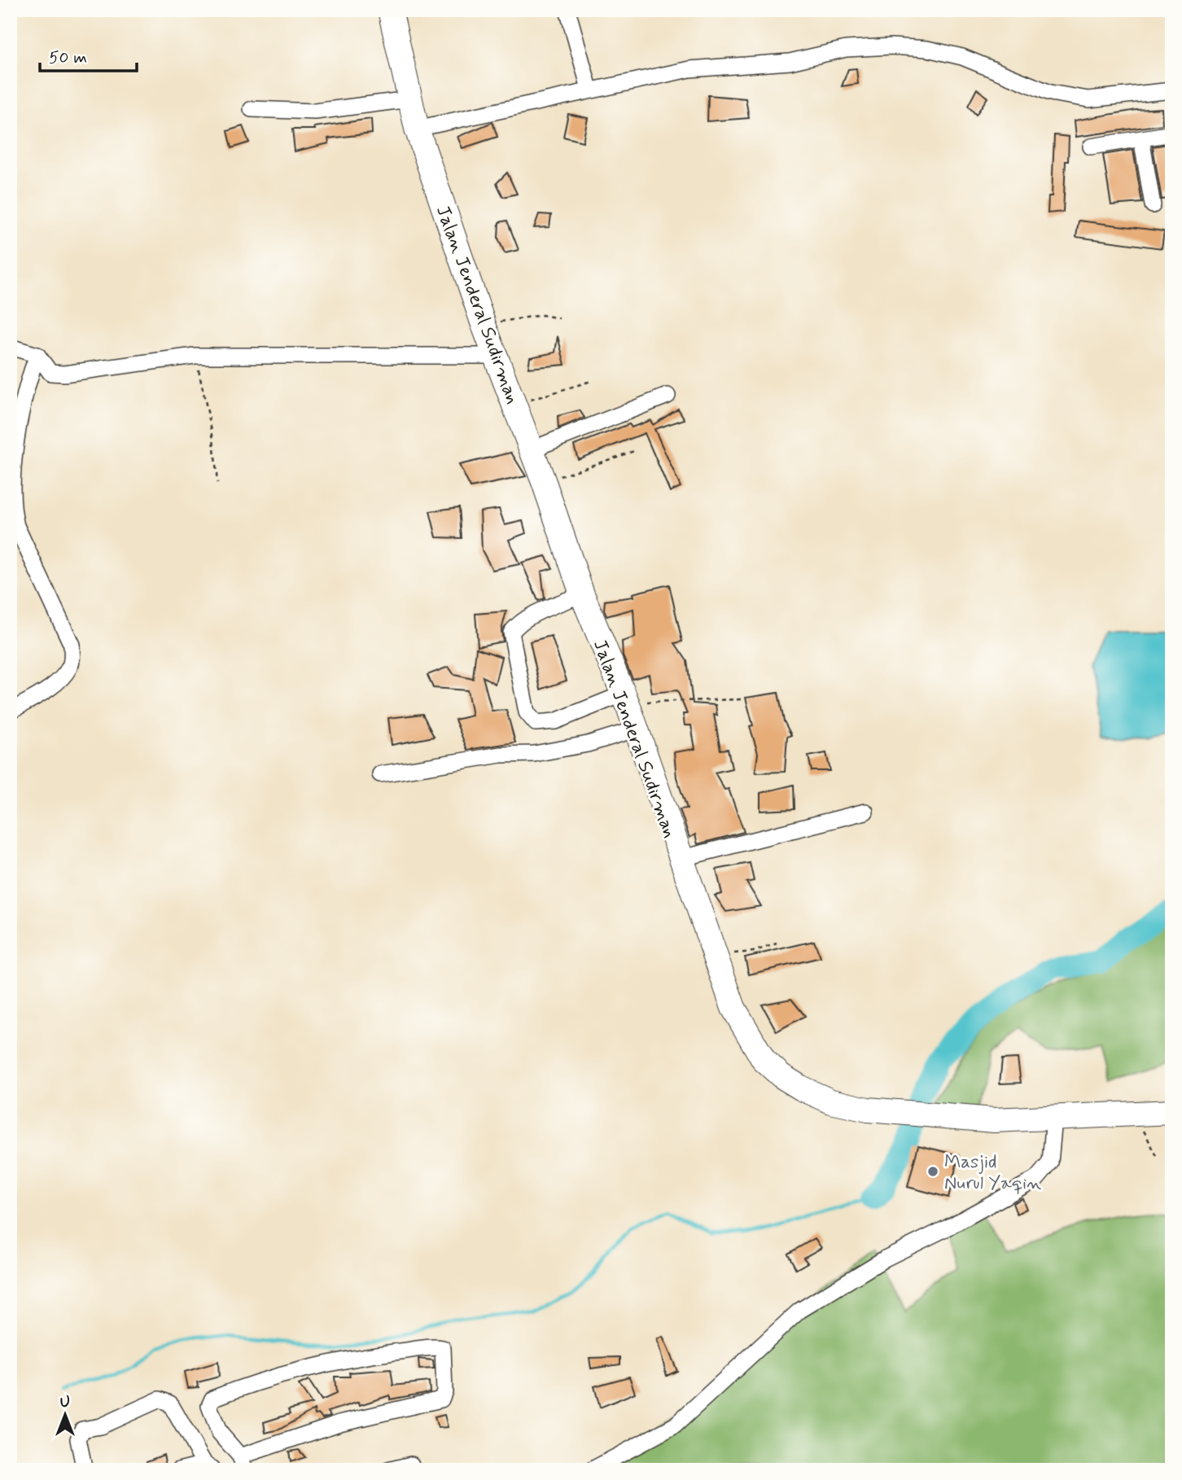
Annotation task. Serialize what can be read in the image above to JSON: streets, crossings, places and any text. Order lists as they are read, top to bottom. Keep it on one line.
{"streets":{"highway":["Jalan Jenderal Sudirman"]},"places":["Masjid Nurul Yaqin"],"scale_bar":"50 m","north":"top"}
